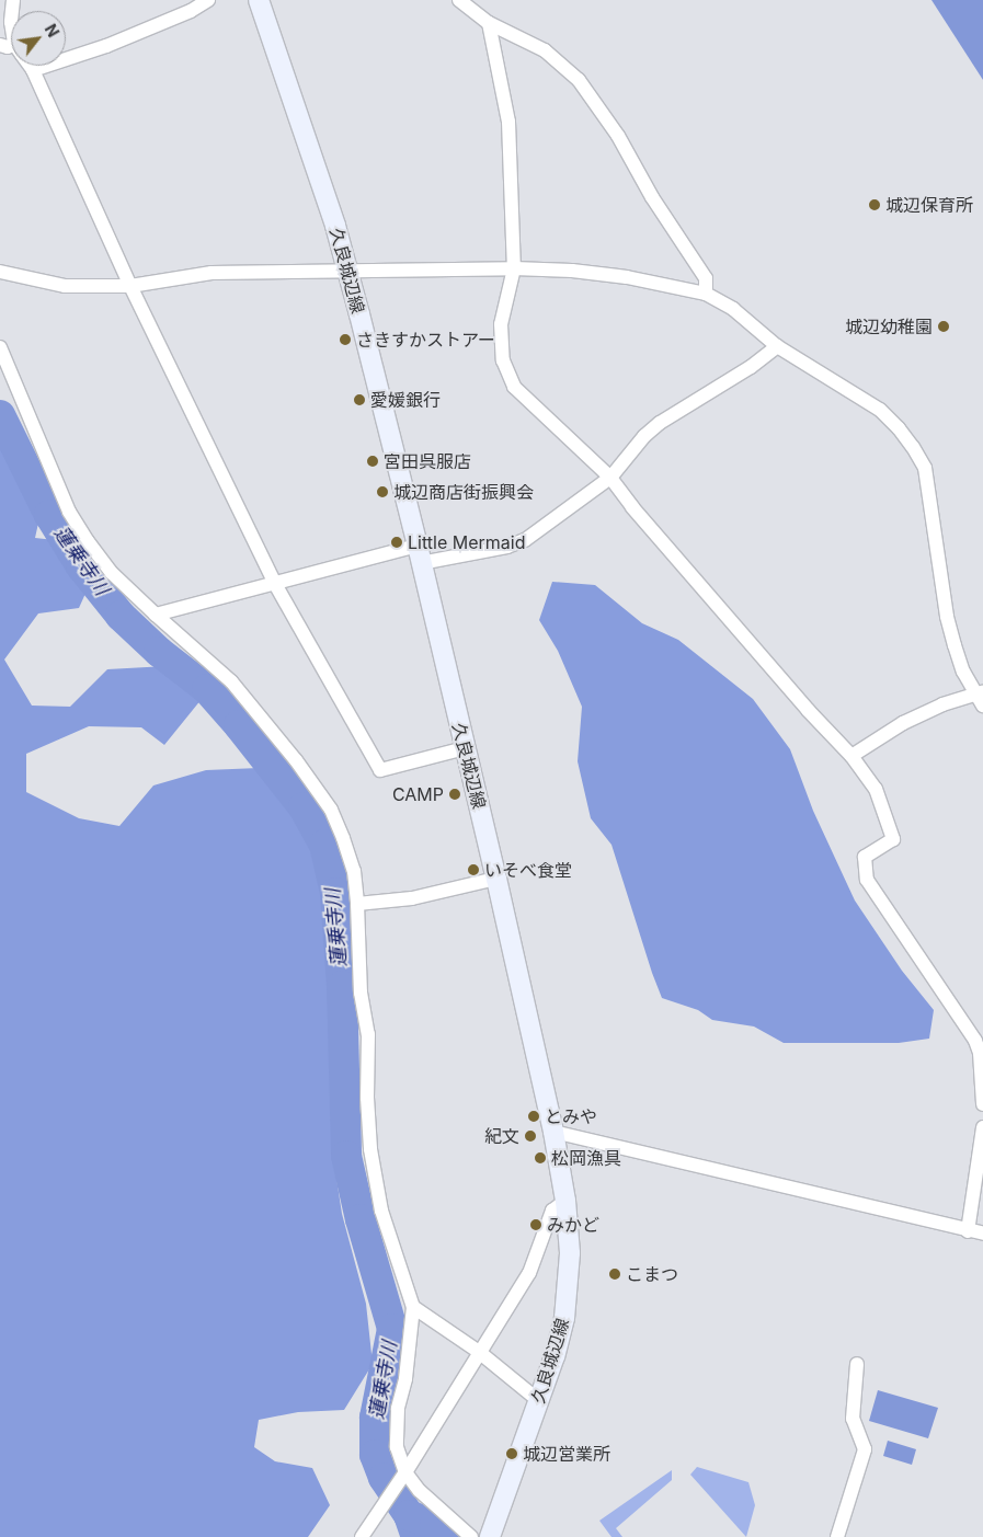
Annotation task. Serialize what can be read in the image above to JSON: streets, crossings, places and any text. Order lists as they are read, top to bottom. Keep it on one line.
{"streets":{"main road":["久良城辺線"]},"water":["蓮乗寺川"],"places":["城辺保育所","城辺幼稚園","さきすかストアー","愛媛銀行","宮田呉服店","城辺商店街振興会","Little Mermaid","CAMP","いそべ食堂","とみや","紀文","松岡漁具","みかど","こまつ","城辺営業所"],"north":"top right"}
